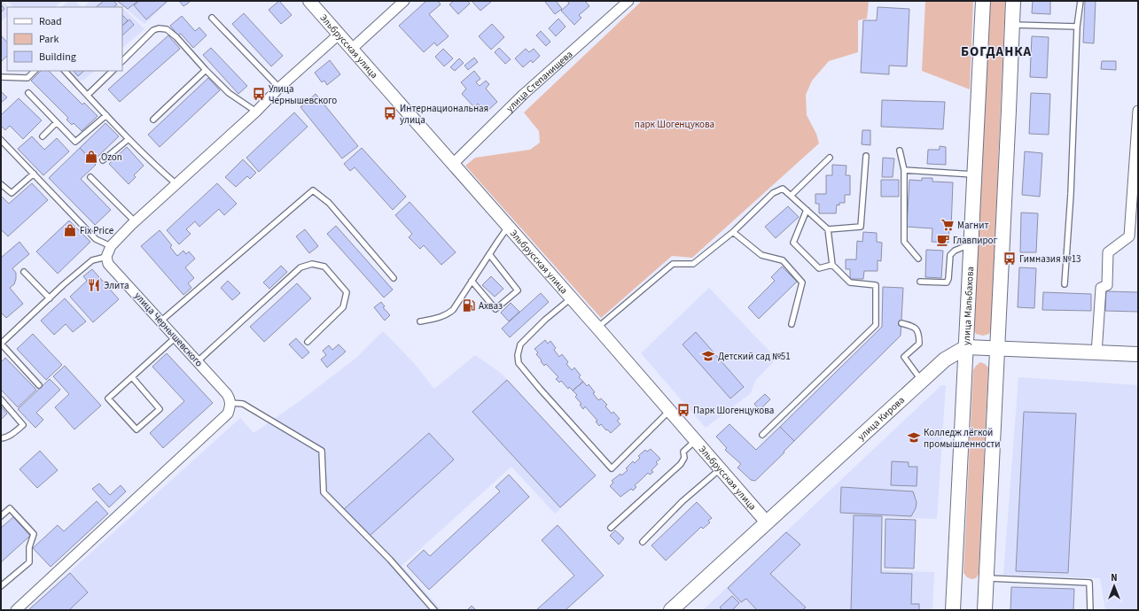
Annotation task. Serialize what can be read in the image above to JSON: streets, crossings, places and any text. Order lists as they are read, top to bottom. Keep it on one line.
{"streets":{"main road":["улица Мальбахова","улица Кирова"],"street":["Эльбрусская улица","улица Степанищева","улица Чернышевского"]},"crossings":[["Эльбрусская улица","улица Степанищева"],["Эльбрусская улица","улица Кирова"],["улица Мальбахова","улица Кирова"]],"districts":["БОГДАНКА"],"parks":["парк Шогенцукова"],"places":{"bus stop":["Улица Чернышевского","Интернациональная улица","Гимназия №13","Парк Шогенцукова"],"shop":["Ozon","Fix Price"],"supermarket":["Магнит"],"cafe":["Главпирог"],"restaurant":["Элита"],"fuel station":["Ахваз"],"school or university":["Детский сад №51","Колледж лёгкой промышленности"]},"legend":["Road","Park","Building"],"north":"top"}
